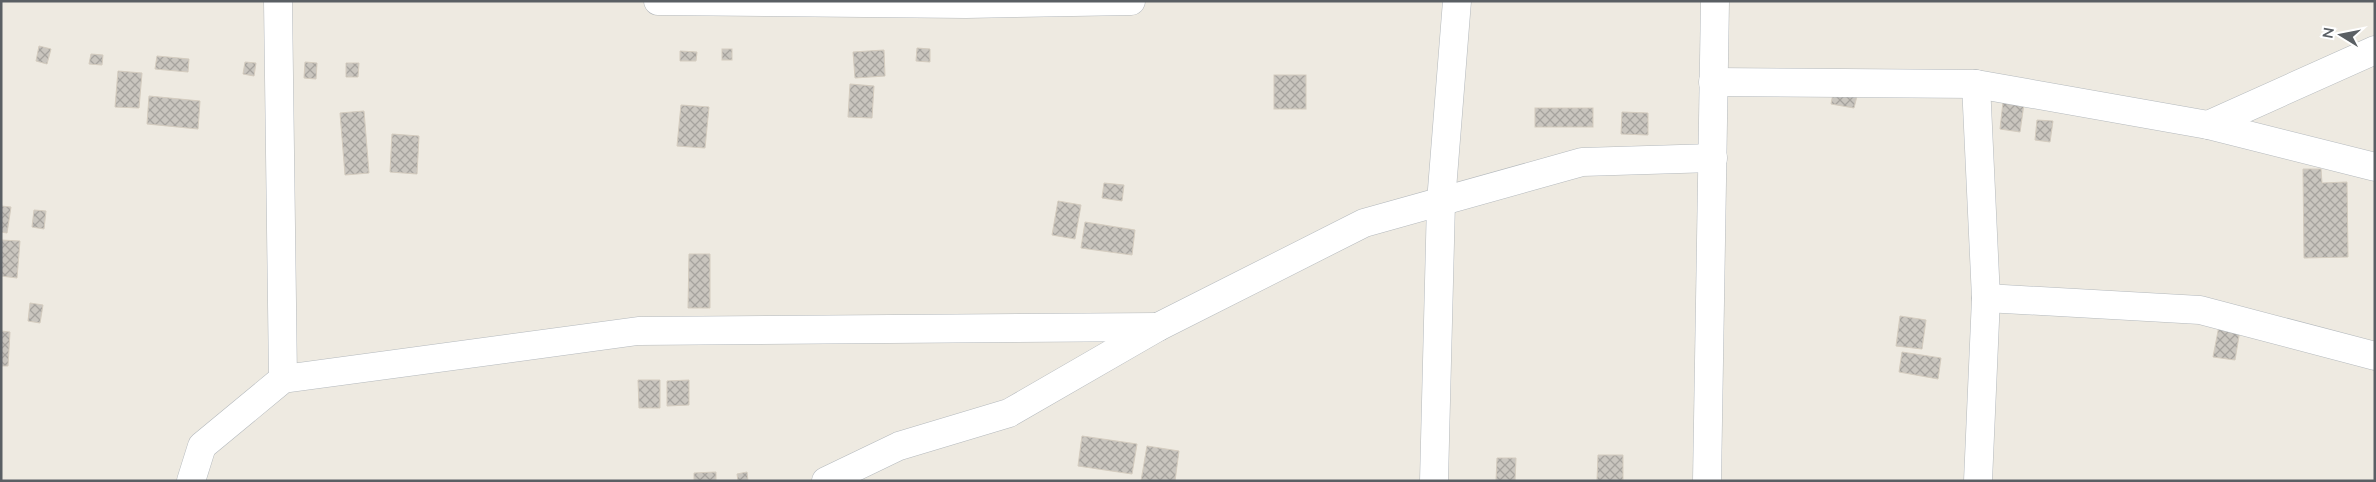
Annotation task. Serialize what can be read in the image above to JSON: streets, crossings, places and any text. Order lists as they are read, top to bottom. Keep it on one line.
{"north":"left"}
